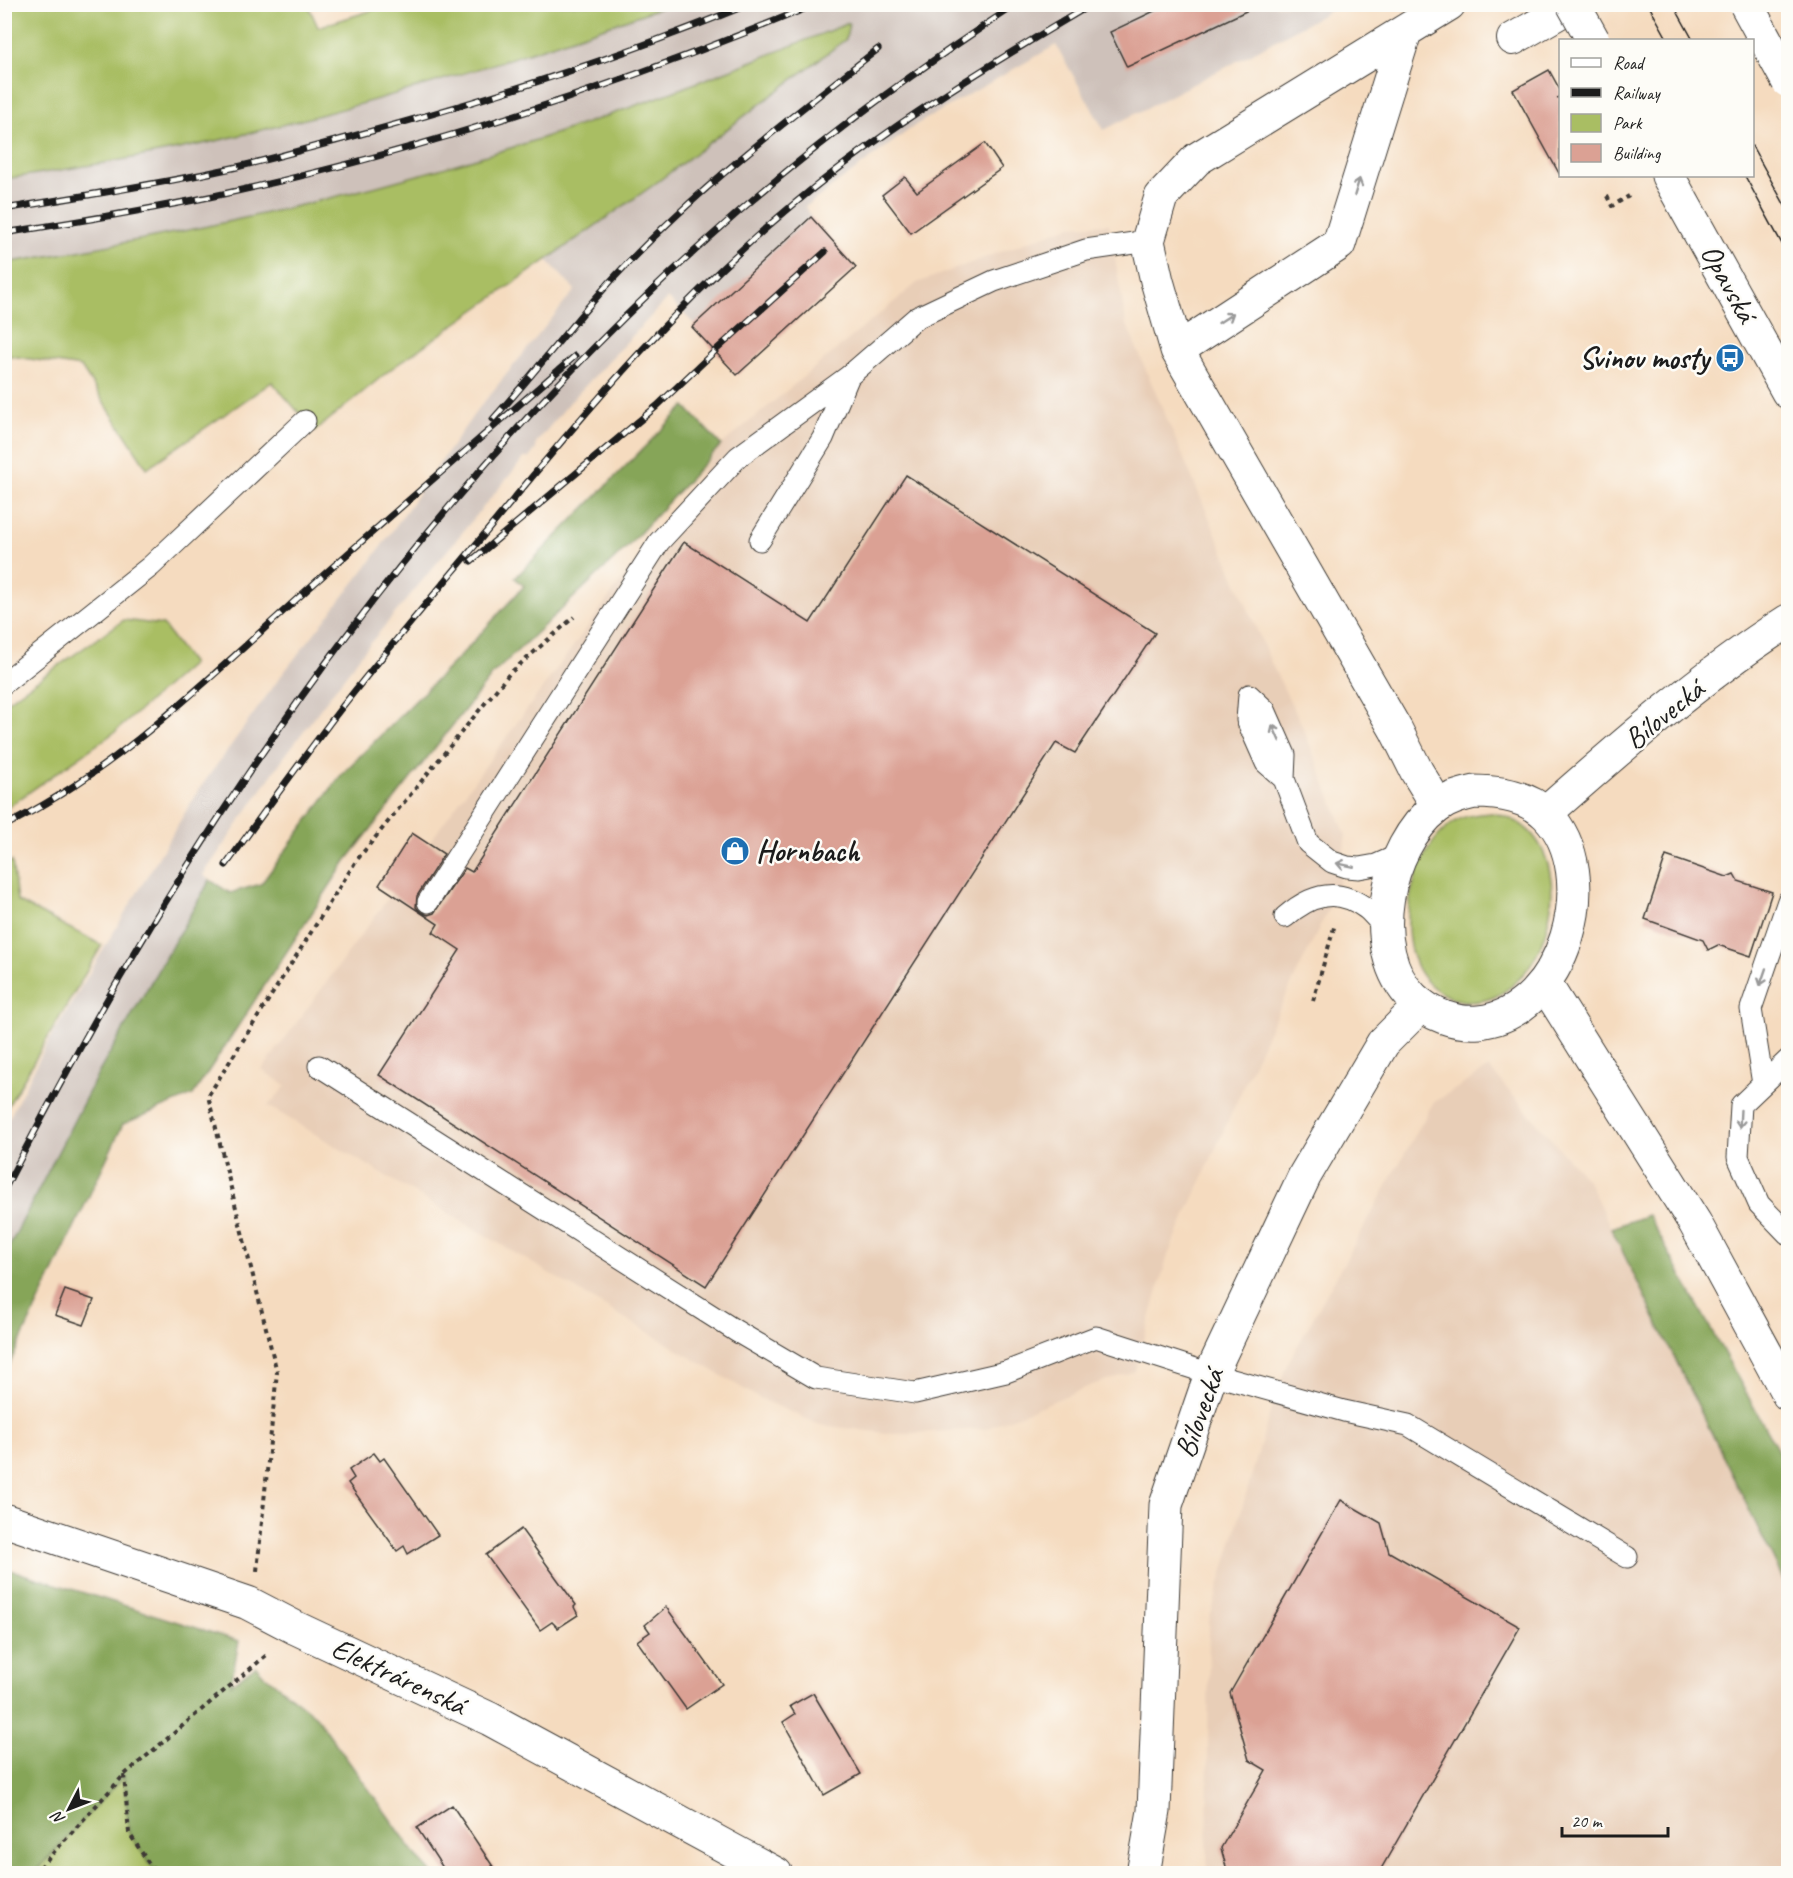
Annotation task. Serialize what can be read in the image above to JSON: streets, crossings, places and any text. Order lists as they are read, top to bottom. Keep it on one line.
{"streets":{"street":["Opavská","Bílovecká","Elektrárenská"]},"places":{"bus stop":["Svinov mosty"],"shop":["Hornbach"]},"legend":["Road","Railway","Park","Building"],"scale_bar":"20 m","north":"bottom left"}
